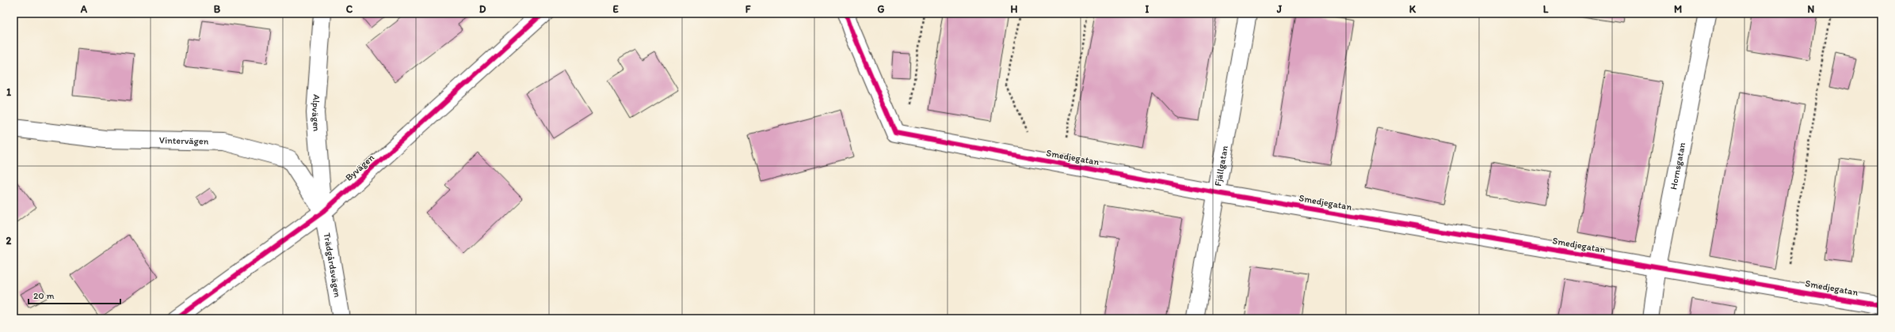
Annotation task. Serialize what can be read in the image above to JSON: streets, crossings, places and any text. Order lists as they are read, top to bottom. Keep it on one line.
{"streets":{"street":["Alpvägen","Vintervägen","Smedjegatan","Fjällgatan","Hornsgatan","Byvägen","Trädgårdsvägen"]},"crossings":[["Alpvägen","Vintervägen"],["Alpvägen","Byvägen"],["Alpvägen","Trädgårdsvägen"],["Vintervägen","Byvägen"],["Vintervägen","Trädgårdsvägen"],["Smedjegatan","Fjällgatan"],["Smedjegatan","Hornsgatan"],["Byvägen","Trädgårdsvägen"]],"scale_bar":"20 m","grid":{"columns":["A","B","C","D","E","F","G","H","I","J","K","L","M","N"],"rows":["1","2"]}}
